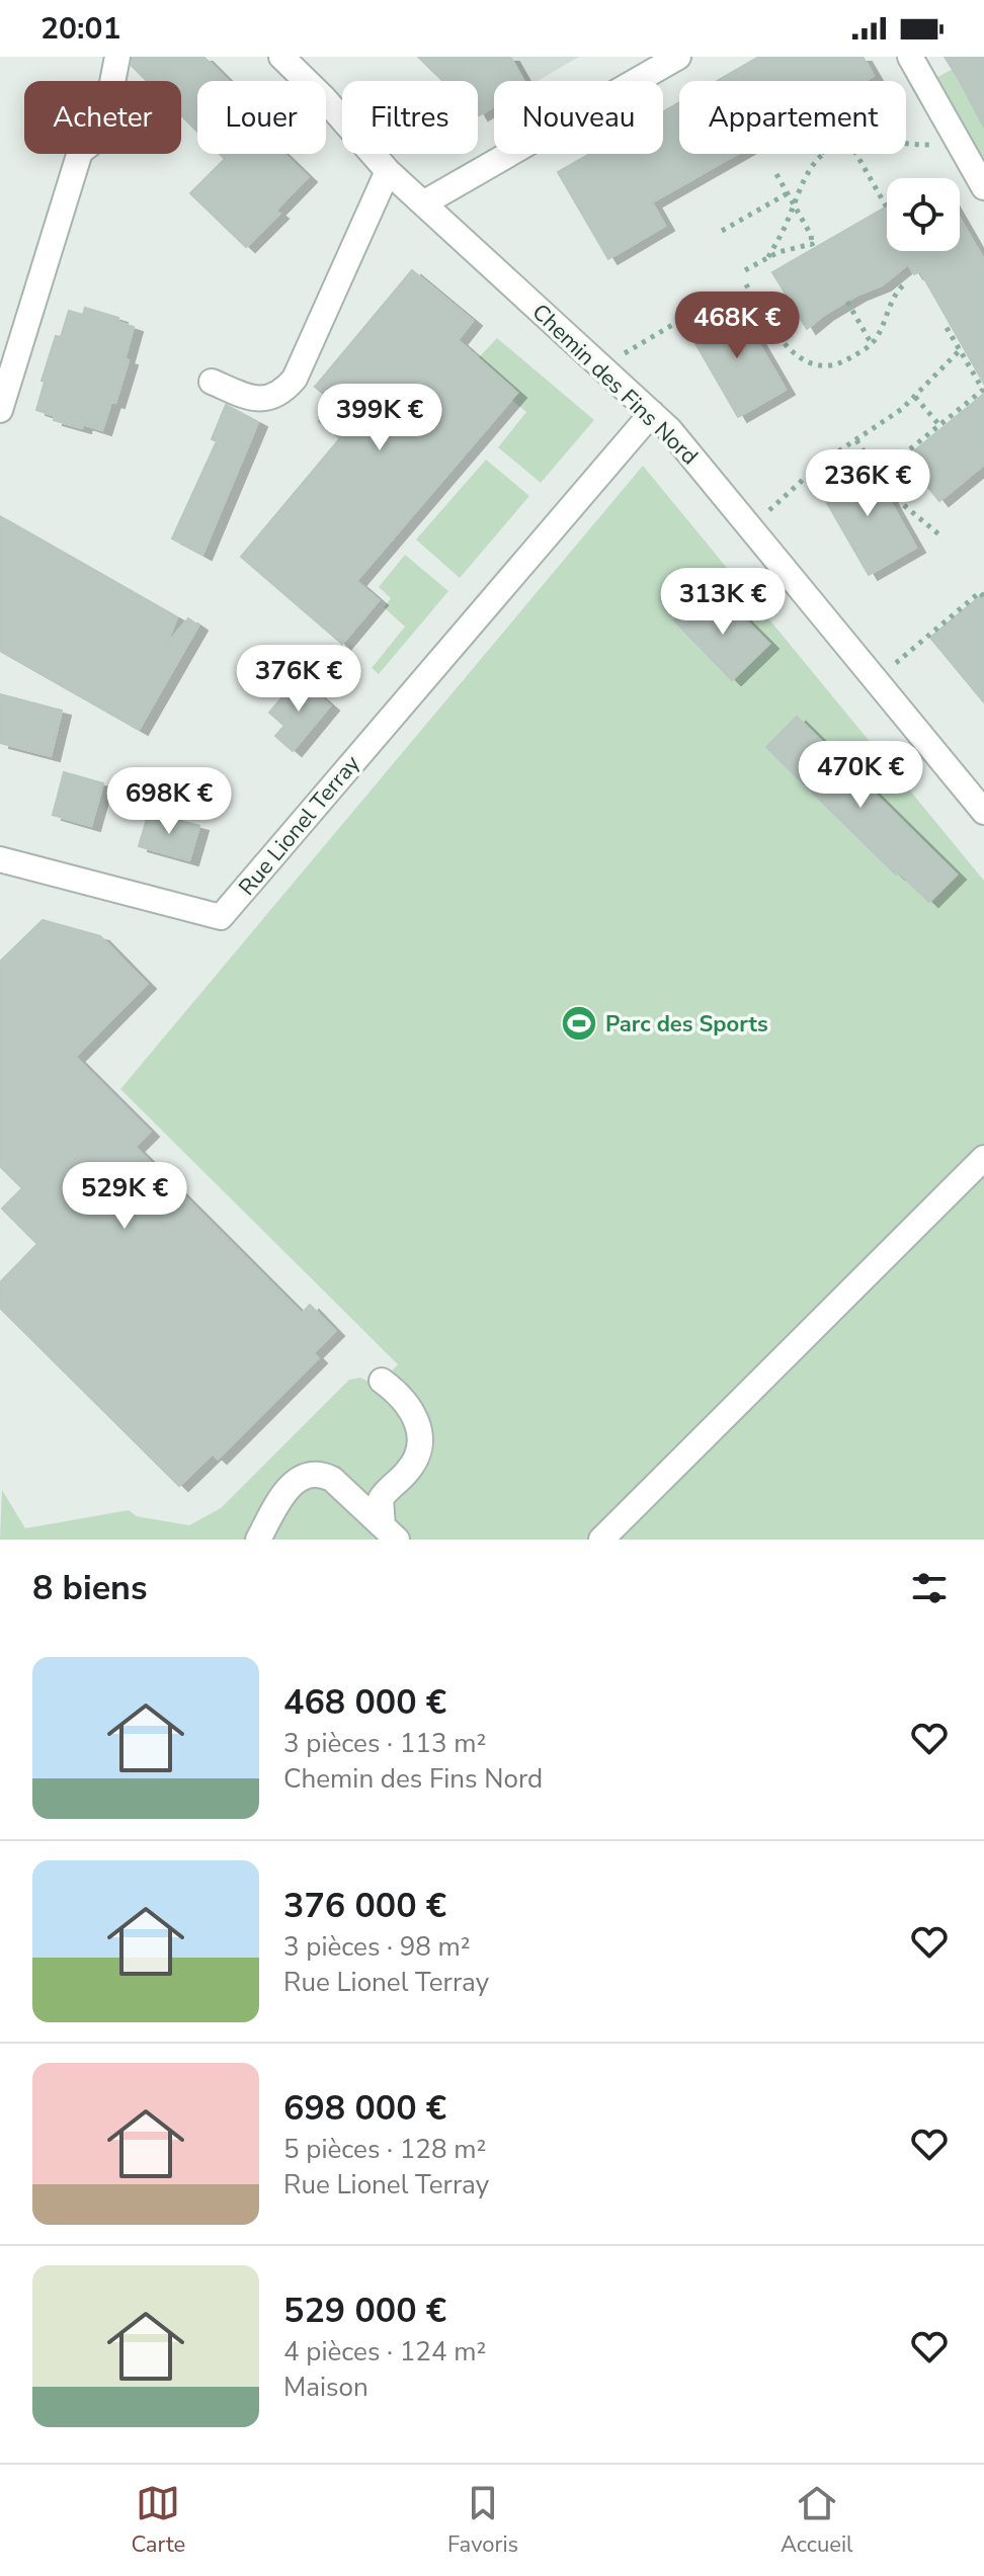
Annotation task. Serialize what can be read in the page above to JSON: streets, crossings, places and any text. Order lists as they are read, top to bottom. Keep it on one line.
{"streets":{"street":["Chemin des Fins Nord","Rue Lionel Terray"]},"crossings":[["Chemin des Fins Nord","Rue Lionel Terray"]],"places":{"sports":["Parc des Sports"]},"page":{"status":"20:01","chip":["Acheter","Louer","Filtres","Nouveau","Appartement"],"price":["468K €","399K €","236K €","313K €","376K €","470K €","698K €","529K €"],"heading":"8 biens","list":[{"name":"468 000 €","note":"3 pièces · 113 m² · Chemin des Fins Nord"},{"name":"376 000 €","note":"3 pièces · 98 m² · Rue Lionel Terray"},{"name":"698 000 €","note":"5 pièces · 128 m² · Rue Lionel Terray"},{"name":"529 000 €","note":"4 pièces · 124 m² · Maison"}],"tabs":["Carte","Favoris","Accueil"]}}
